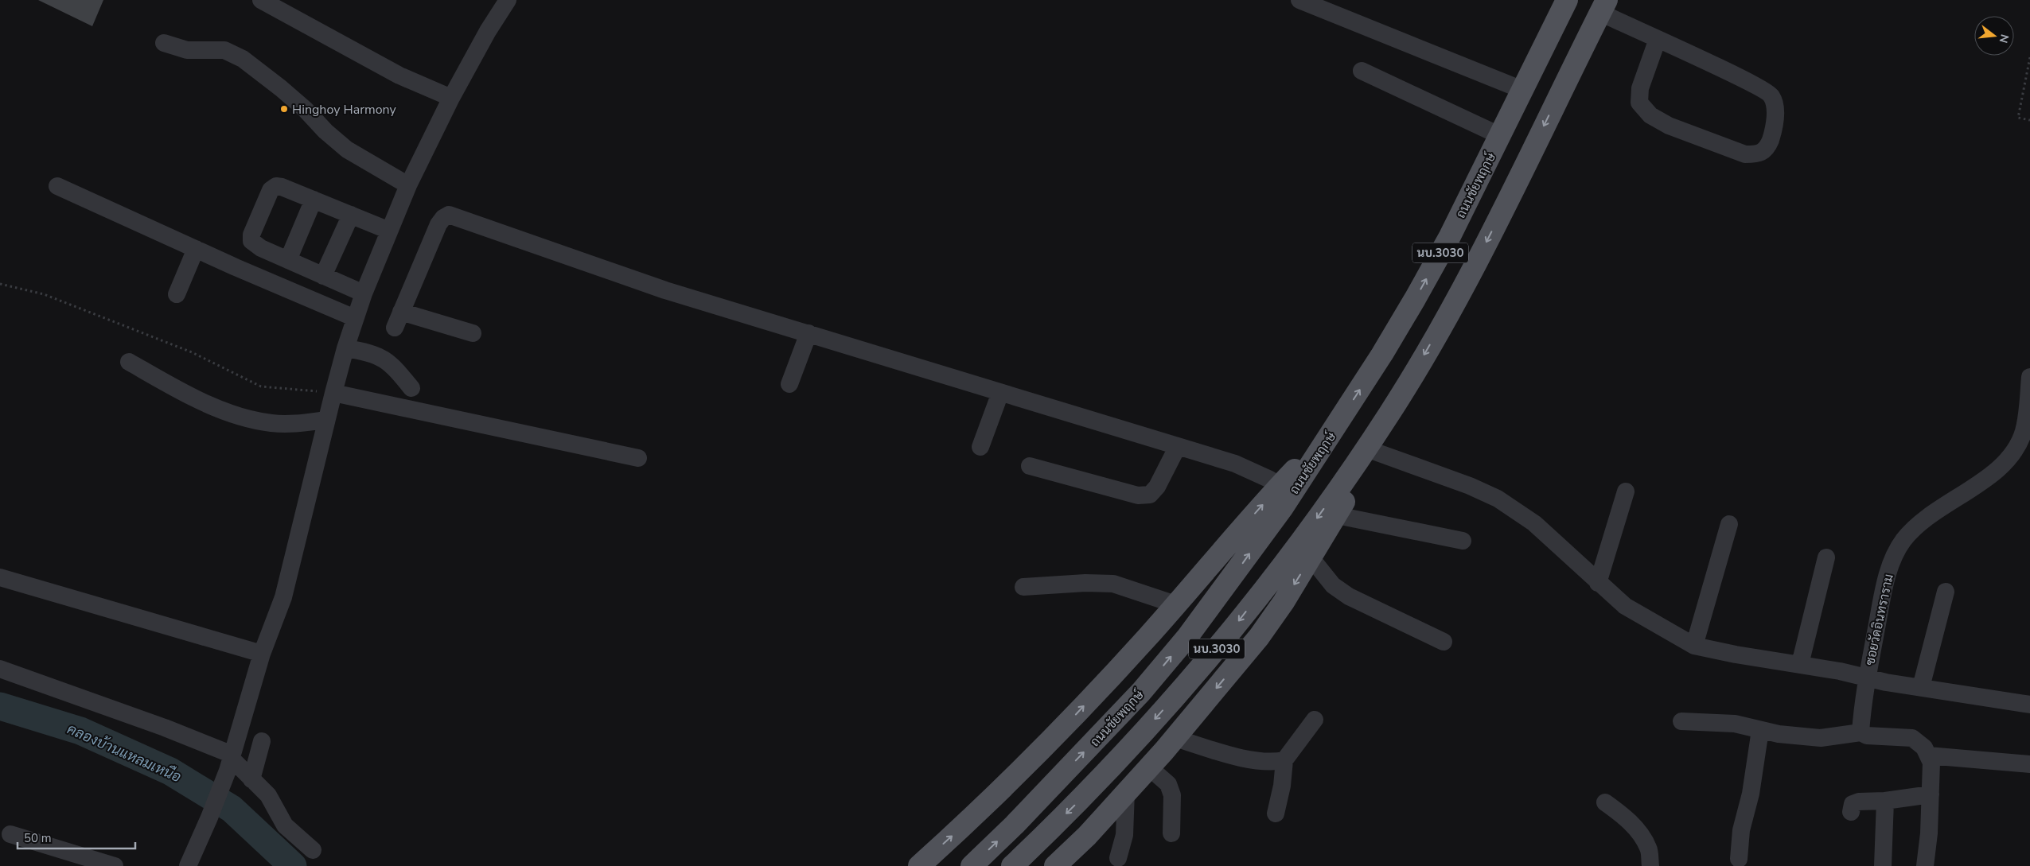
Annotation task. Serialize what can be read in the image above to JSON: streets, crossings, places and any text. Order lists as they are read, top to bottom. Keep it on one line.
{"streets":{"main road":["ถนนชัยพฤกษ์","นบ.3030"],"street":["ซอยวัดอินทราราม"]},"water":["คลองบ้านแหลมเหนือ"],"places":["Hinghoy Harmony"],"scale_bar":"50 m","north":"right"}
